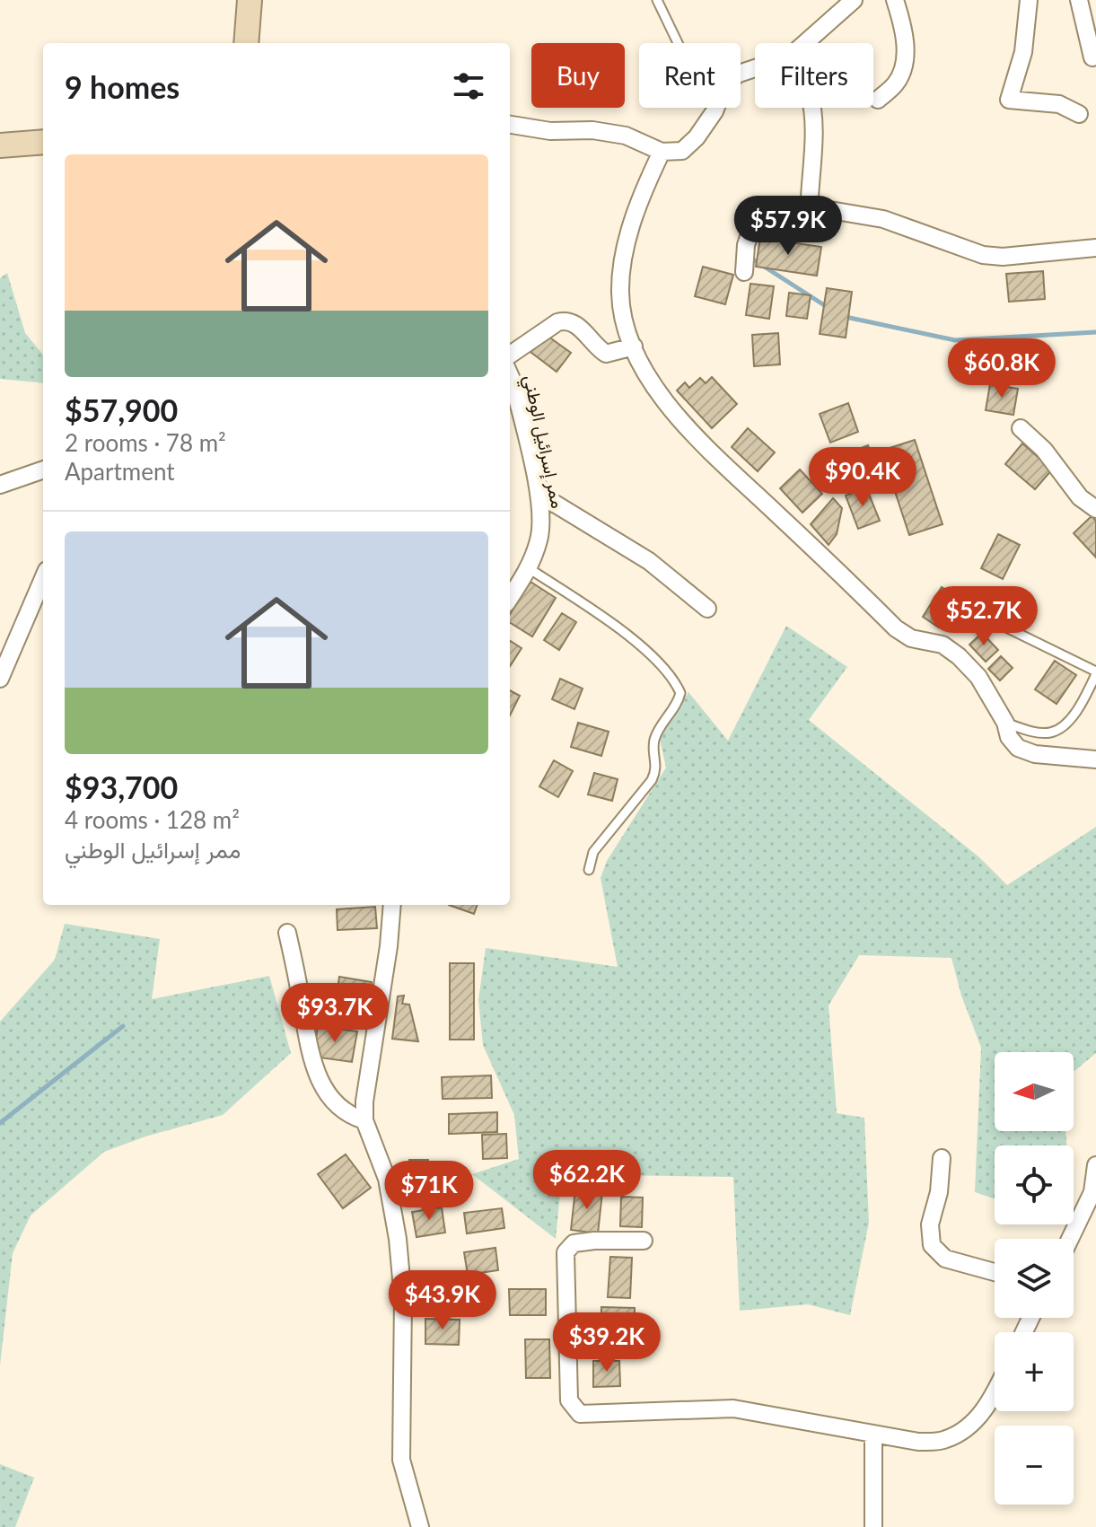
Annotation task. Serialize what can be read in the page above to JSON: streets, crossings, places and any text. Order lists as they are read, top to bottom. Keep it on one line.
{"streets":{"street":["ممر إسرائيل الوطني"]},"north":"left","page":{"chip":["Buy","Rent","Filters"],"heading":"9 homes","list":[{"name":"$57,900","note":"2 rooms · 78 m² · Apartment"},{"name":"$93,700","note":"4 rooms · 128 m² · ممر إسرائيل الوطني"}],"price":["$57.9K","$60.8K","$90.4K","$52.7K","$93.7K","$62.2K","$71K","$43.9K","$39.2K"],"map_buttons":["+","−"]}}
